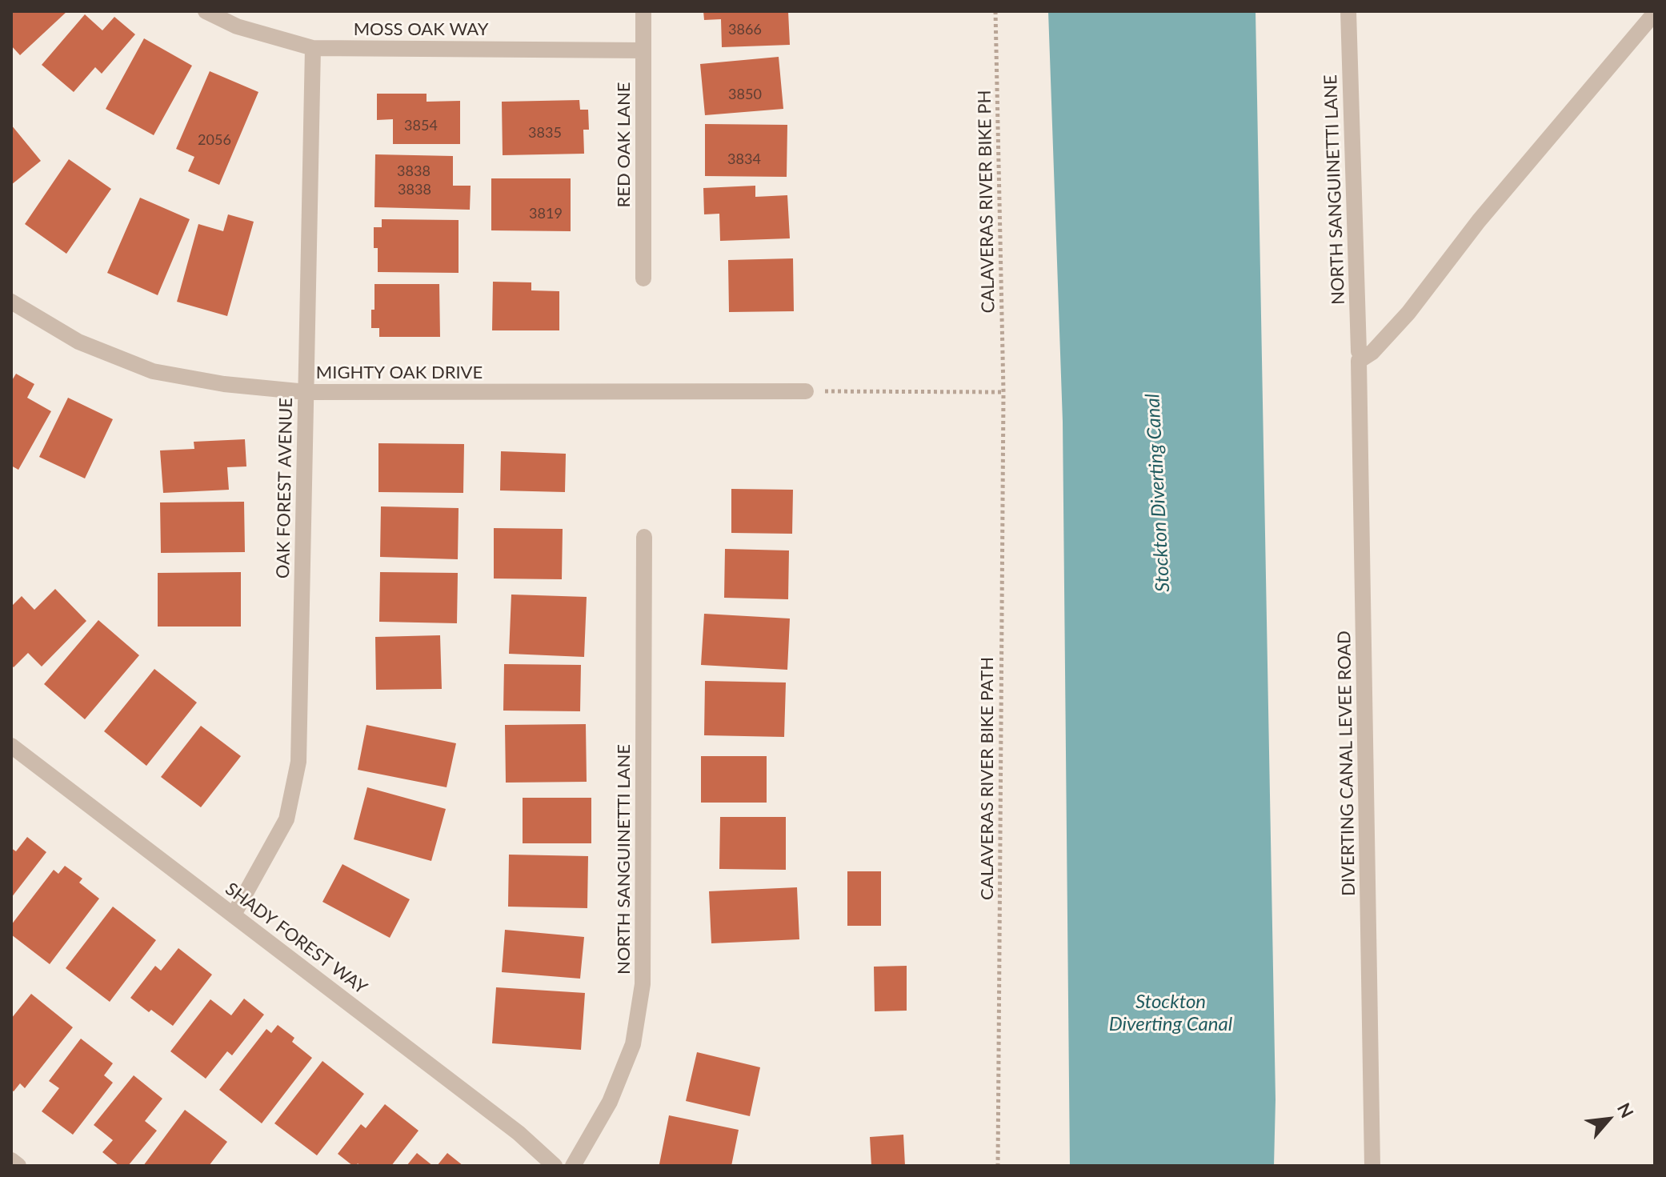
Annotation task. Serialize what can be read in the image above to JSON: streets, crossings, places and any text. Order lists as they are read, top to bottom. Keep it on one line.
{"streets":{"street":["MOSS OAK WAY","RED OAK LANE","NORTH SANGUINETTI LANE","MIGHTY OAK DRIVE","OAK FOREST AVENUE","DIVERTING CANAL LEVEE ROAD","SHADY FOREST WAY"],"path":["CALAVERAS RIVER BIKE PH","CALAVERAS RIVER BIKE PATH"]},"crossings":[["MOSS OAK WAY","RED OAK LANE"],["MOSS OAK WAY","OAK FOREST AVENUE"],["NORTH SANGUINETTI LANE","DIVERTING CANAL LEVEE ROAD"],["CALAVERAS RIVER BIKE PH","CALAVERAS RIVER BIKE PATH"],["MIGHTY OAK DRIVE","OAK FOREST AVENUE"],["OAK FOREST AVENUE","SHADY FOREST WAY"]],"water":["Stockton Diverting Canal"],"house_numbers":["3866","3850","3854","3835","2056","3834","3838","3838","3819"],"north":"top right"}
